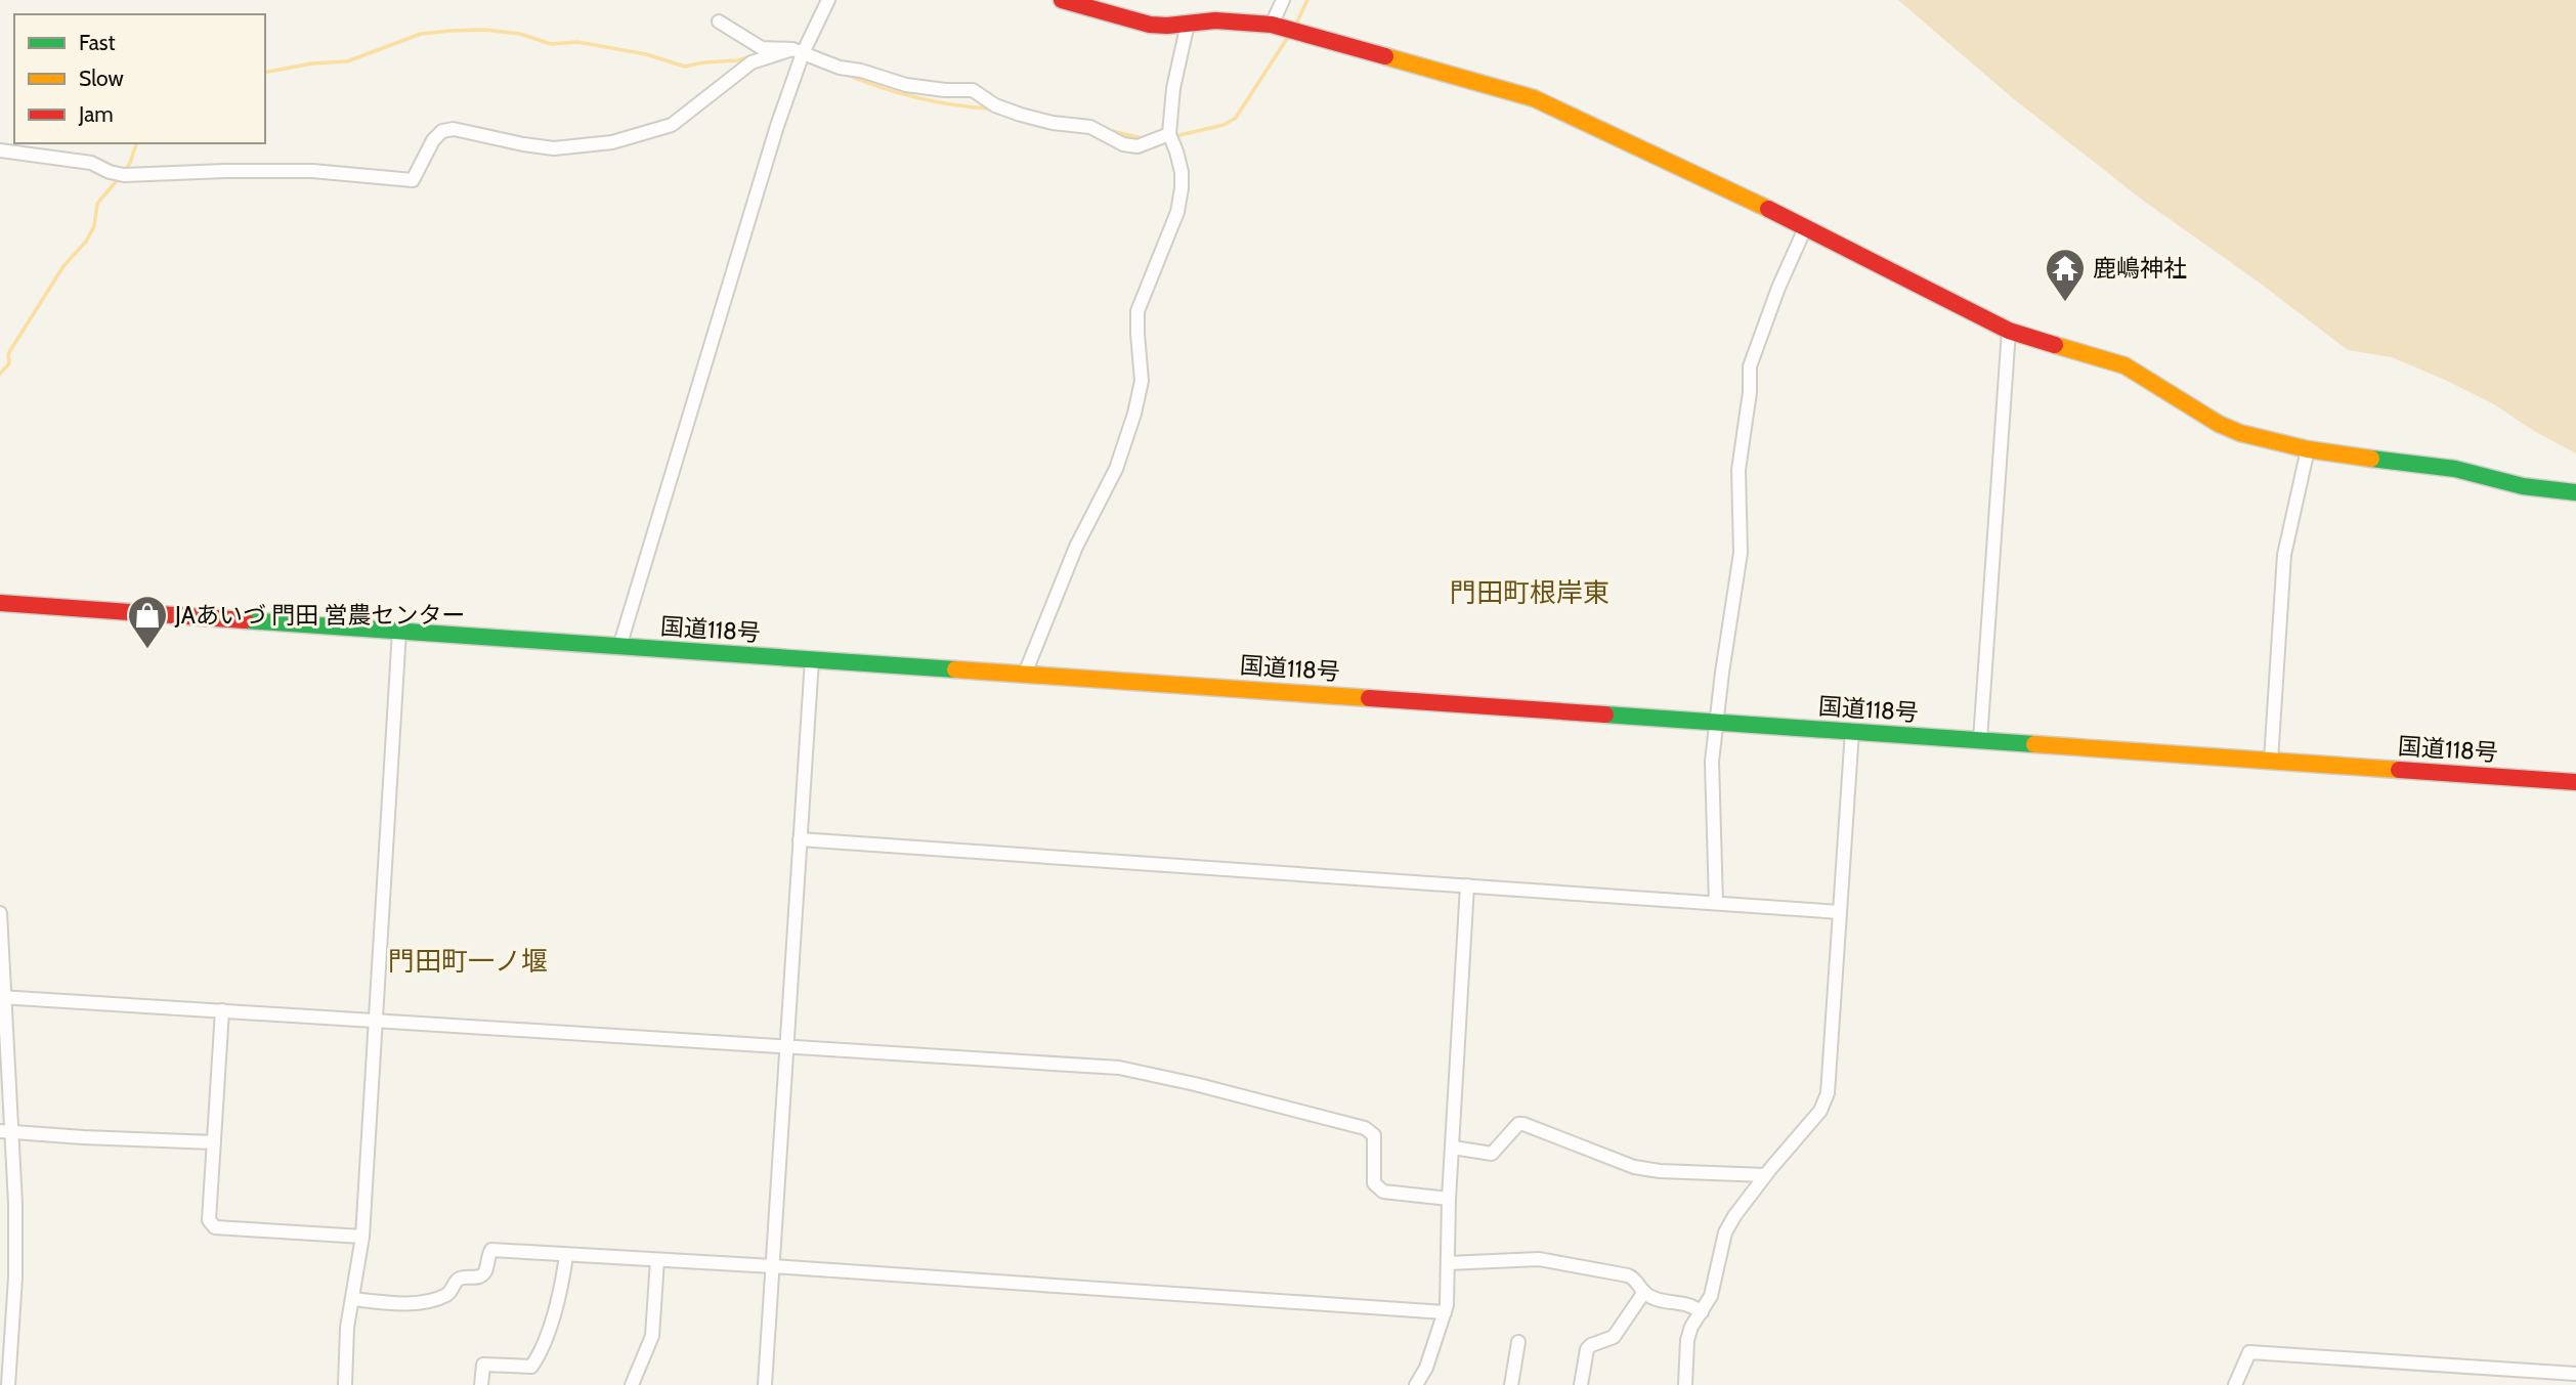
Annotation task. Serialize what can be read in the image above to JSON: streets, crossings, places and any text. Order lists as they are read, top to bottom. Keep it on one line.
{"streets":{"main road":["国道118号"]},"districts":["門田町根岸東","門田町一ノ堰"],"places":{"temple":["鹿嶋神社"],"shop":["JAあいづ 門田 営農センター"]},"legend":["Fast","Slow","Jam"]}
